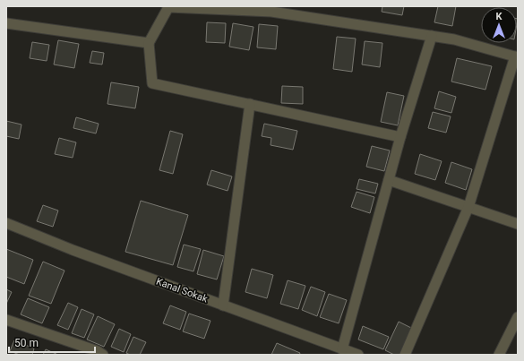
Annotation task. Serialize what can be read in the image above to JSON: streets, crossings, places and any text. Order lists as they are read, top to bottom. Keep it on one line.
{"streets":{"street":["Kanal Sokak"]},"scale_bar":"50 m","north":"top"}
